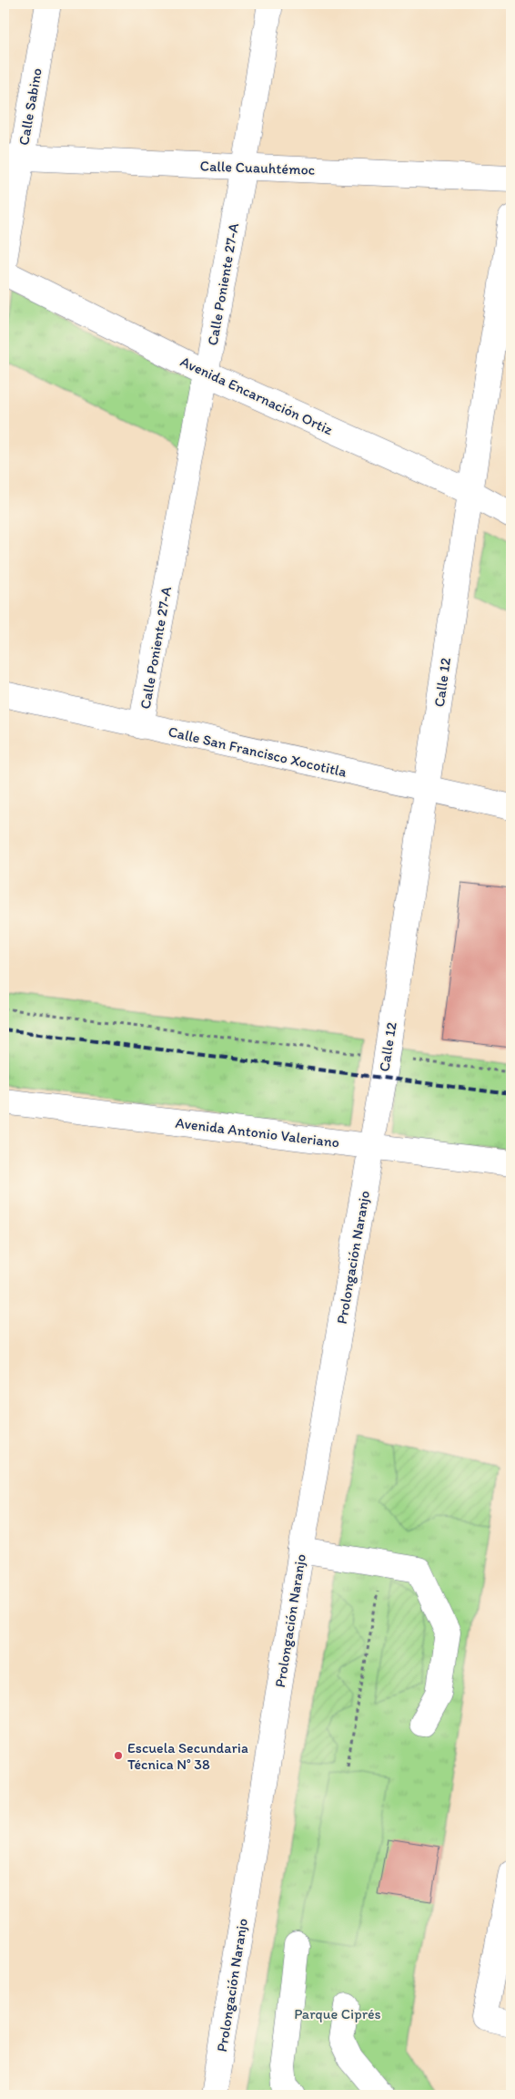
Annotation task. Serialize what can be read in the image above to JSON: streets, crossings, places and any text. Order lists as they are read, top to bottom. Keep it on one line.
{"streets":{"street":["Calle Sabino","Calle Cuauhtémoc","Calle Poniente 27-A","Avenida Encarnación Ortiz","Calle 12","Calle San Francisco Xocotitla","Avenida Antonio Valeriano","Prolongación Naranjo"]},"crossings":[["Calle Sabino","Calle Cuauhtémoc"],["Calle Cuauhtémoc","Calle Poniente 27-A"],["Calle Poniente 27-A","Avenida Encarnación Ortiz"],["Calle Poniente 27-A","Calle San Francisco Xocotitla"],["Avenida Encarnación Ortiz","Calle 12"],["Calle 12","Calle San Francisco Xocotitla"],["Calle 12","Avenida Antonio Valeriano"],["Calle 12","Prolongación Naranjo"],["Avenida Antonio Valeriano","Prolongación Naranjo"]],"parks":["Parque Ciprés"],"places":["Escuela Secundaria Técnica N° 38"]}
